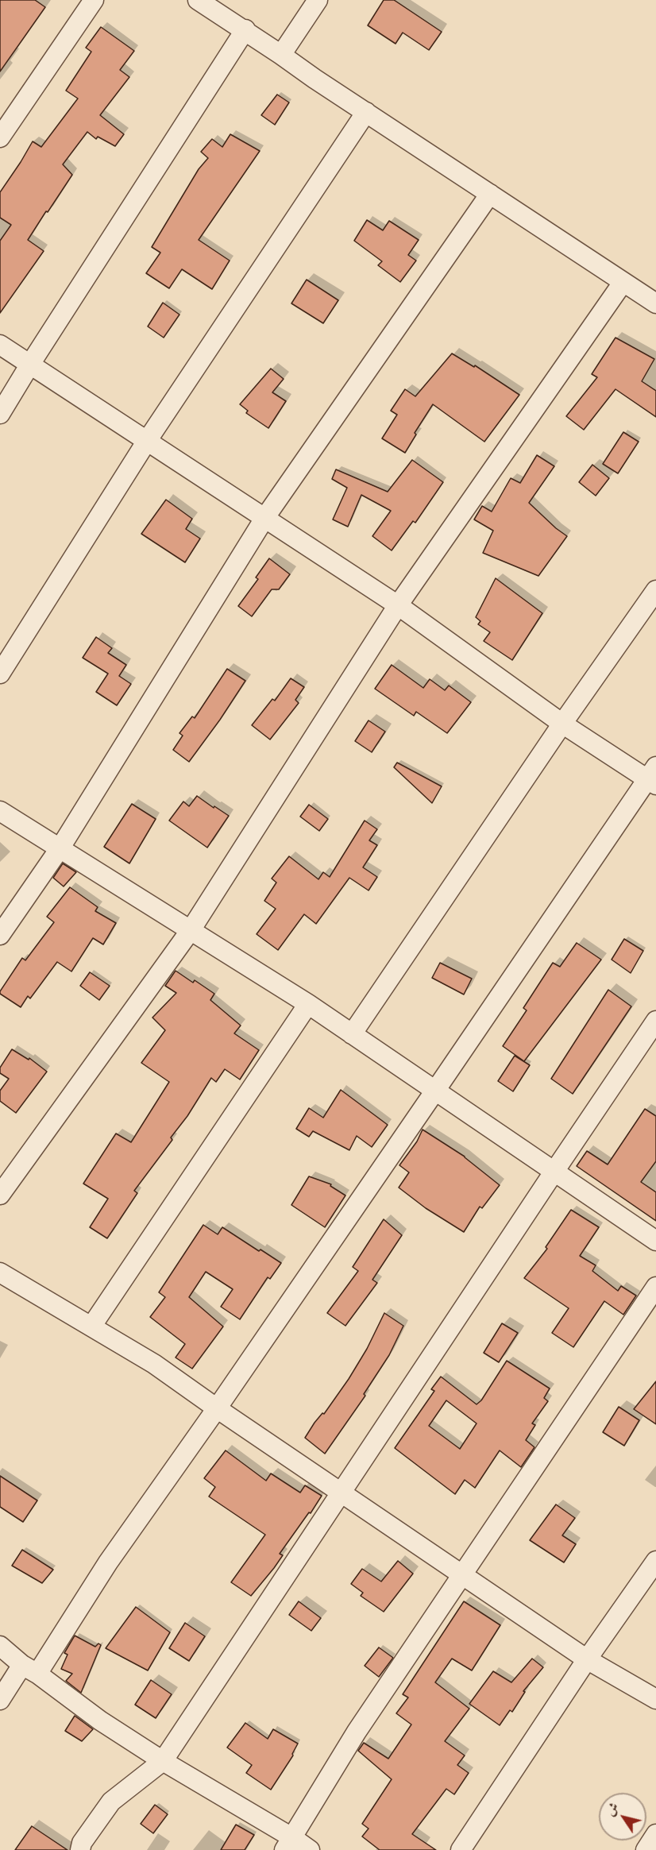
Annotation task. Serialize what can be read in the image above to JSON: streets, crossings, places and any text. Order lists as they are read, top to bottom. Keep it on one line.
{"north":"top left"}
